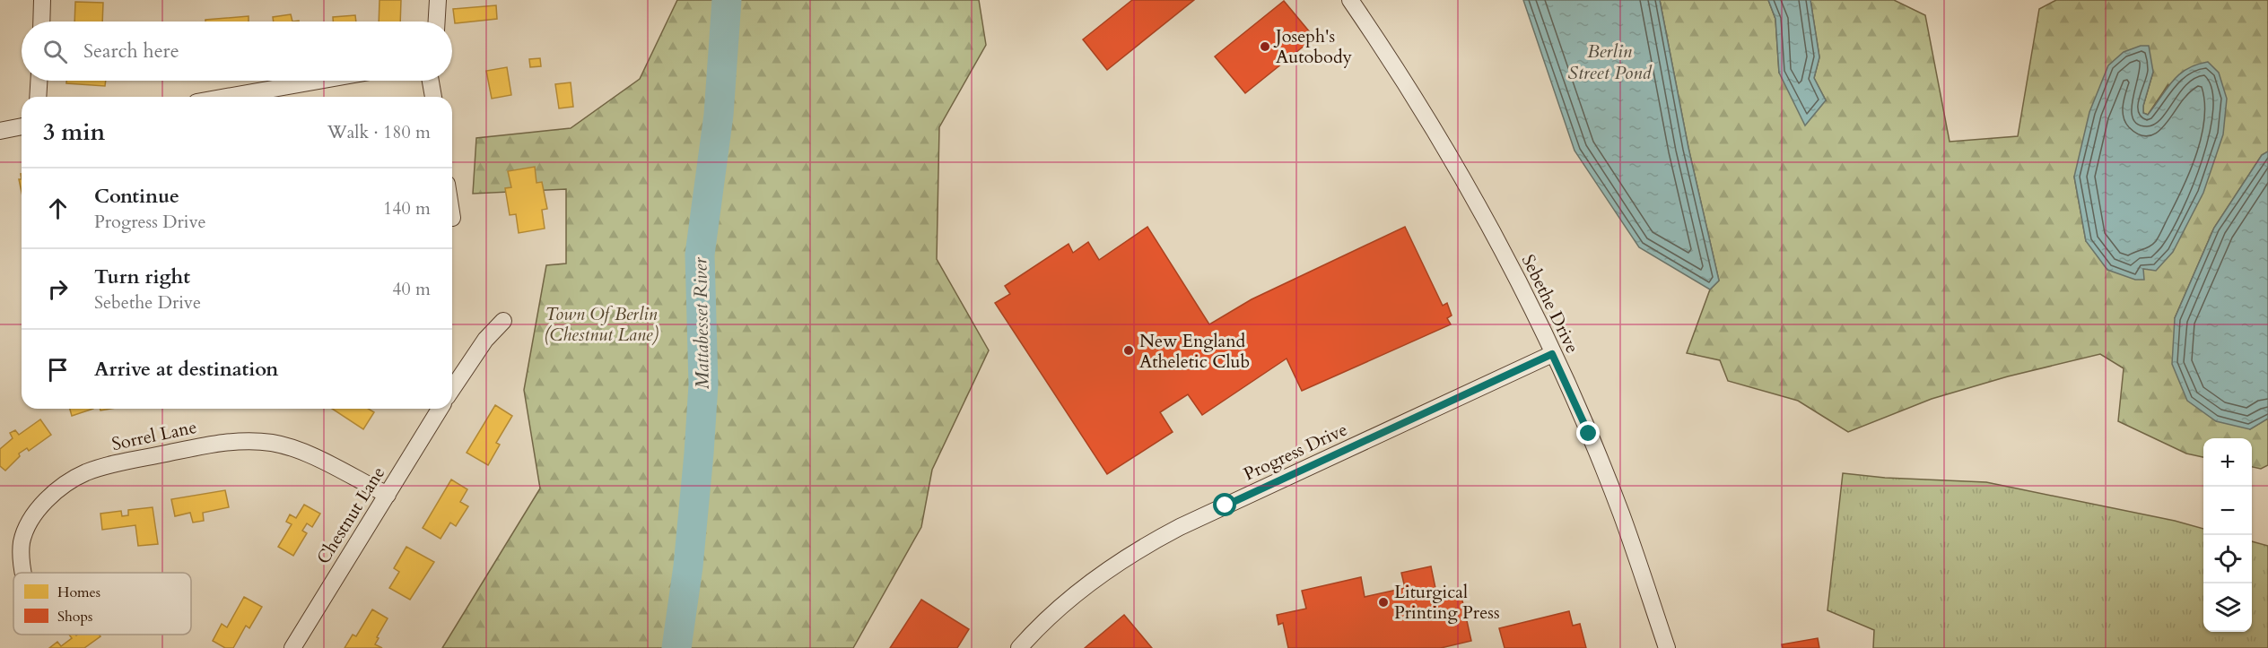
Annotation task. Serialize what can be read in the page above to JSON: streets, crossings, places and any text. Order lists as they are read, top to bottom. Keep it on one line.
{"streets":{"street":["Sebethe Drive","Sorrel Lane","Progress Drive","Chestnut Lane"]},"crossings":[["Sebethe Drive","Progress Drive"],["Sorrel Lane","Chestnut Lane"]],"water":["Berlin Street Pond","Mattabesset River"],"parks":["Town Of Berlin (Chestnut Lane)"],"places":["Joseph's Autobody","New England Atheletic Club","Liturgical Printing Press"],"legend":["Homes","Shops"],"page":{"search":"Search here","heading":["3 min","Walk · 180 m"],"list":[["Continue","Progress Drive","140 m"],["Turn right","Sebethe Drive","40 m"],"Arrive at destination"],"map_buttons":["+","−"]}}
